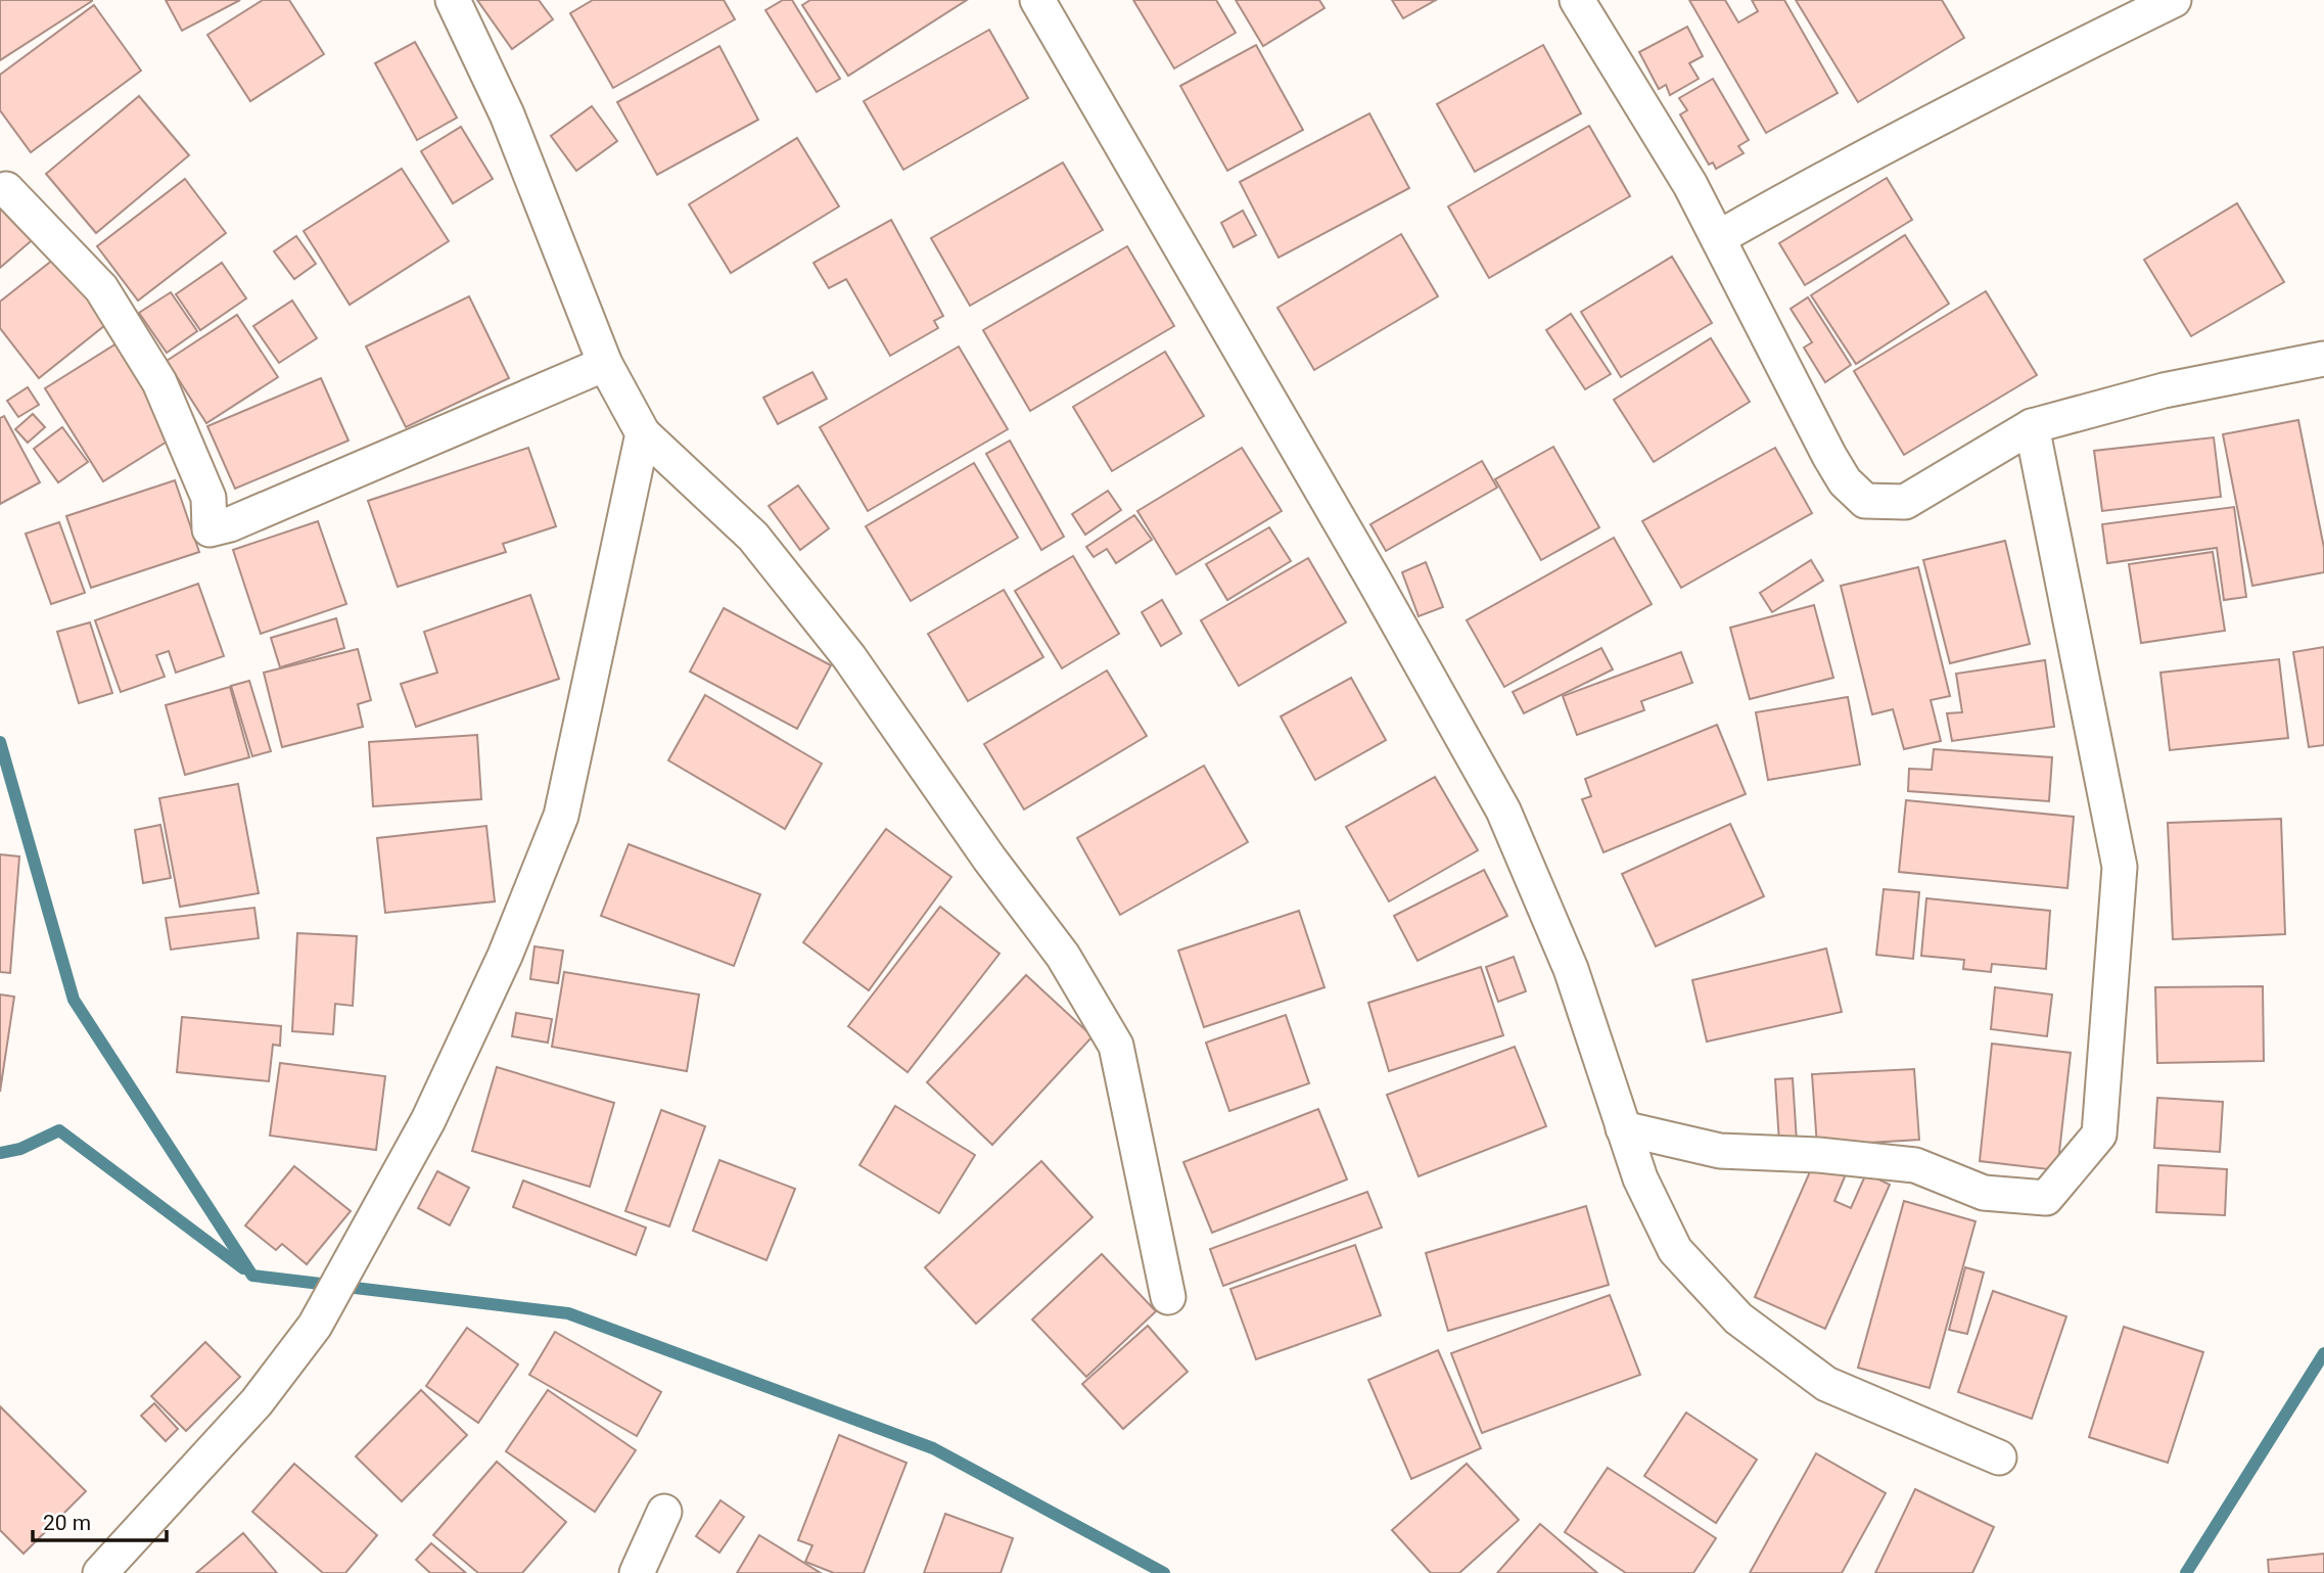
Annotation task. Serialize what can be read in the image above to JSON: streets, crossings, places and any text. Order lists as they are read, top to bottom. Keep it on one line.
{"scale_bar":"20 m"}
